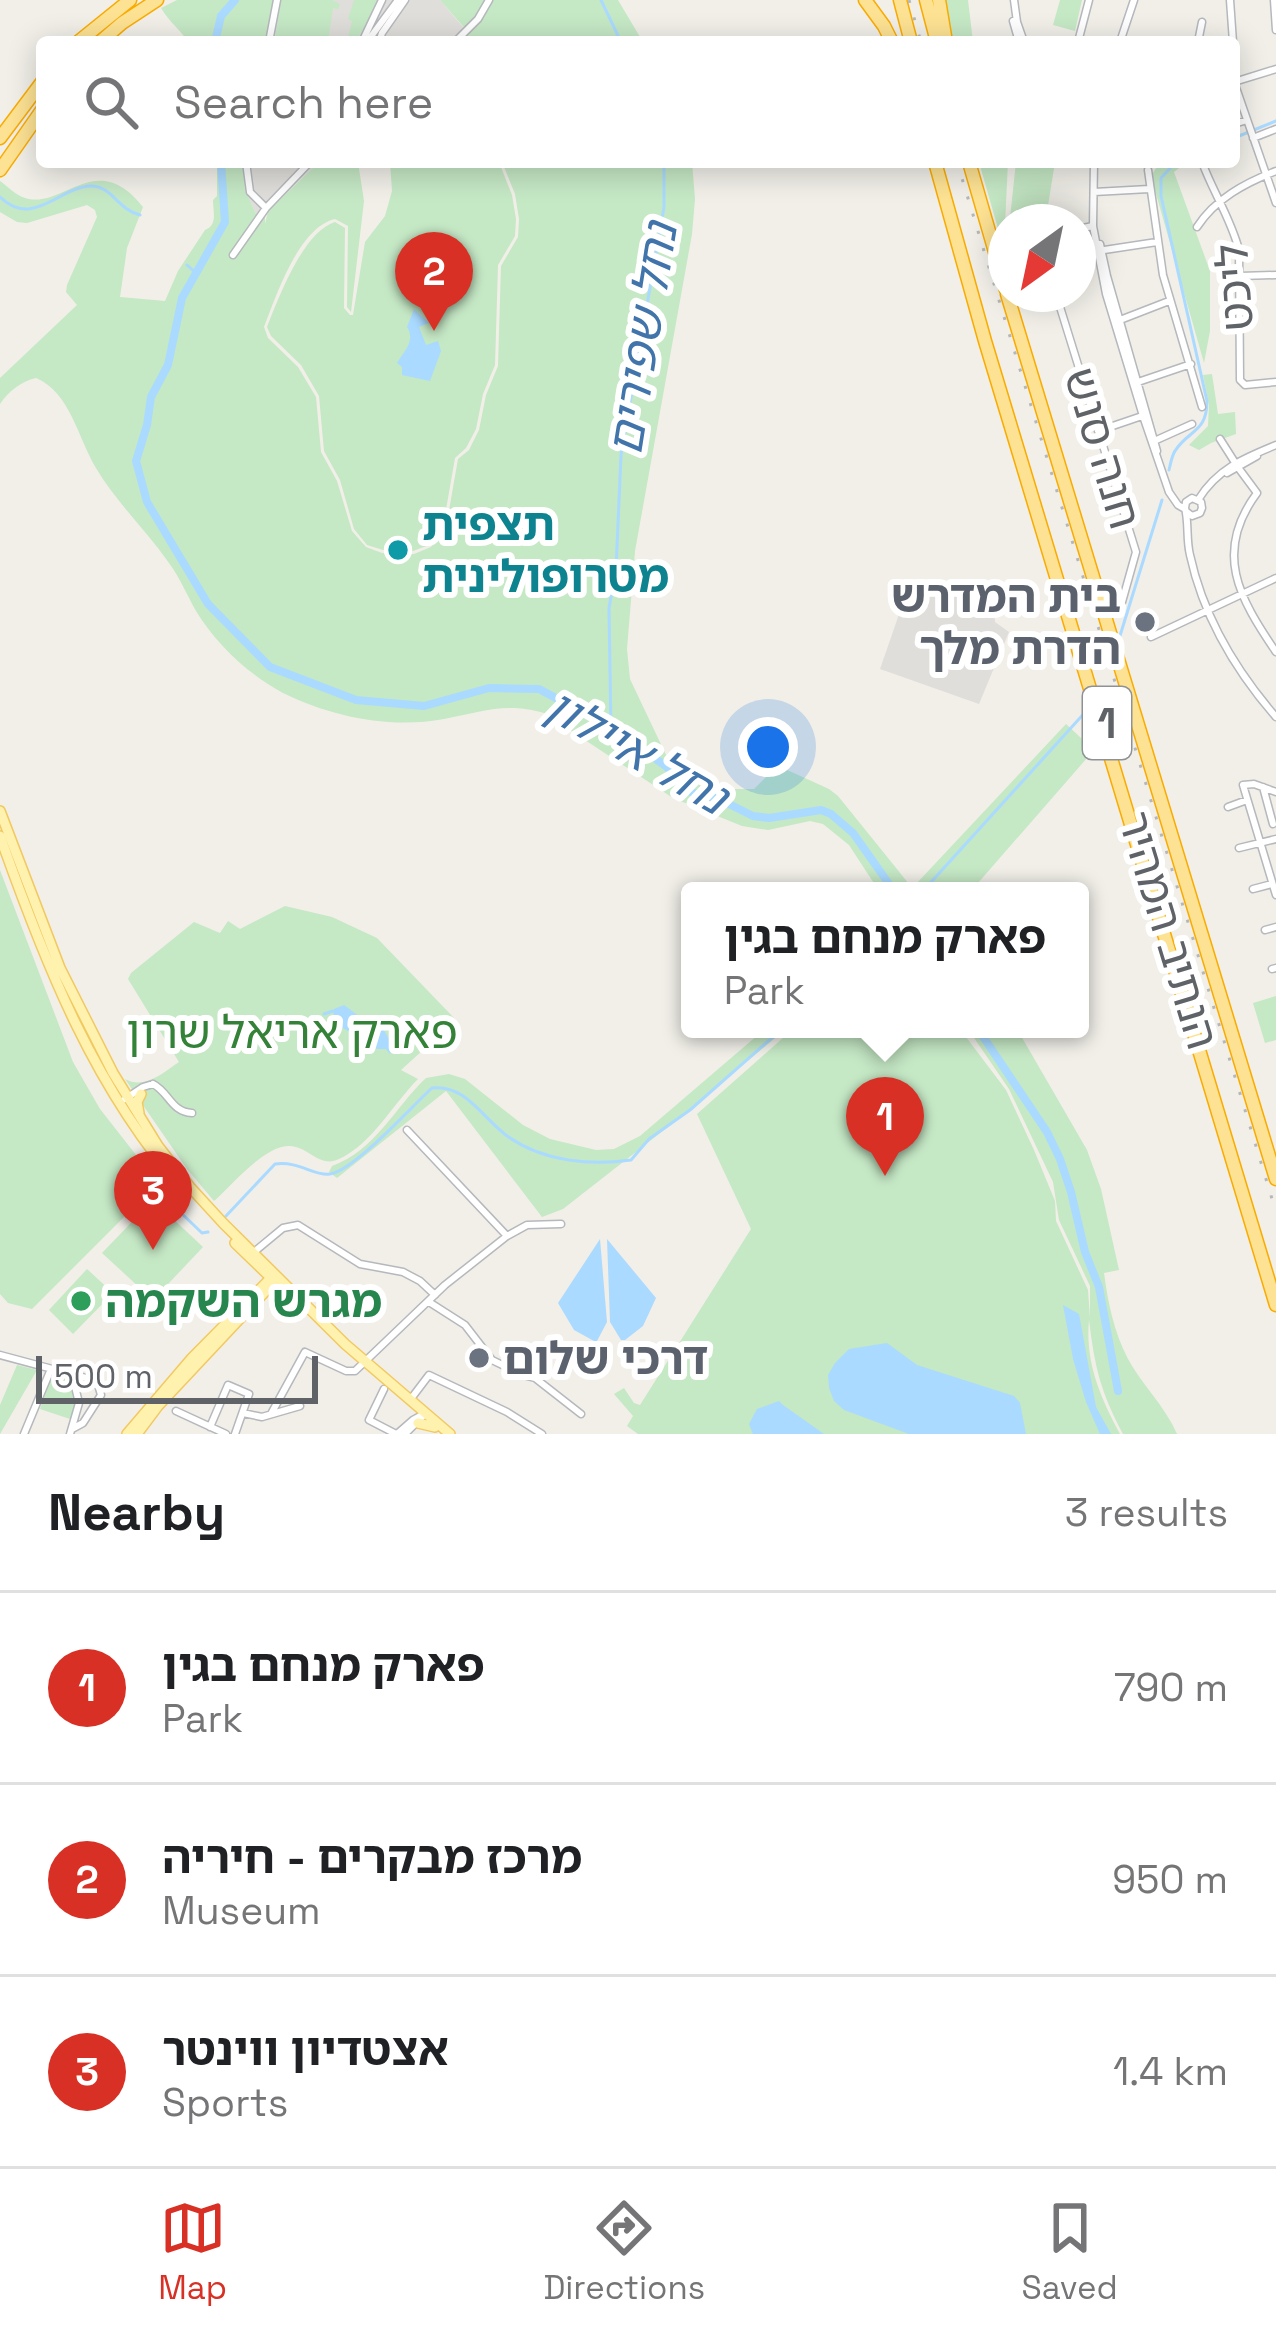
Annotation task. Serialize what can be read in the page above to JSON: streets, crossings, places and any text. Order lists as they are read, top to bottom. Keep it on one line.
{"streets":{"highway":["1","הנתיב המהיר"],"street":["ליכט","חנה סנש"]},"water":["נחל שפירים","נחל איילון"],"parks":["פארק אריאל שרון"],"places":["תצפית מטרופולינית","בית המדרש הדרת מלך","מגרש השקמה","דרכי שלום"],"scale_bar":"500 m","north":"bottom left","page":{"search":"Search here","pins":["2","1","3"],"popup":["פארק מנחם בגין","Park"],"scale":"500 m","heading":["Nearby","3 results"],"list":[{"mark":"1","name":"פארק מנחם בגין","note":"Park","value":"790 m"},{"mark":"2","name":"מרכז מבקרים - חיריה","note":"Museum","value":"950 m"},{"mark":"3","name":"אצטדיון ווינטר","note":"Sports","value":"1.4 km"}],"nav":["Map","Directions","Saved"]}}
